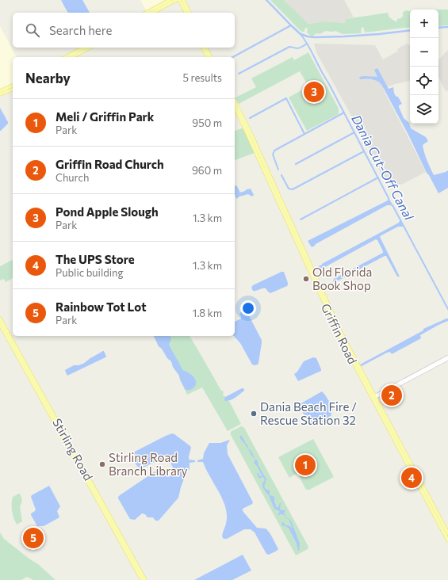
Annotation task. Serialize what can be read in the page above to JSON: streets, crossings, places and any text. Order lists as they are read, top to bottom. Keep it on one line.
{"streets":{"main road":["Griffin Road","Stirling Road"]},"water":["Dania Cut-Off Canal"],"places":["Old Florida Book Shop","Dania Beach Fire / Rescue Station 32","Stirling Road Branch Library"],"page":{"map_buttons":["+","−"],"search":"Search here","heading":["Nearby","5 results"],"pins":["3","2","1","4","5"],"list":[{"mark":"1","name":"Meli / Griffin Park","note":"Park","value":"950 m"},{"mark":"2","name":"Griffin Road Church","note":"Church","value":"960 m"},{"mark":"3","name":"Pond Apple Slough","note":"Park","value":"1.3 km"},{"mark":"4","name":"The UPS Store","note":"Public building","value":"1.3 km"},{"mark":"5","name":"Rainbow Tot Lot","note":"Park","value":"1.8 km"}]}}
